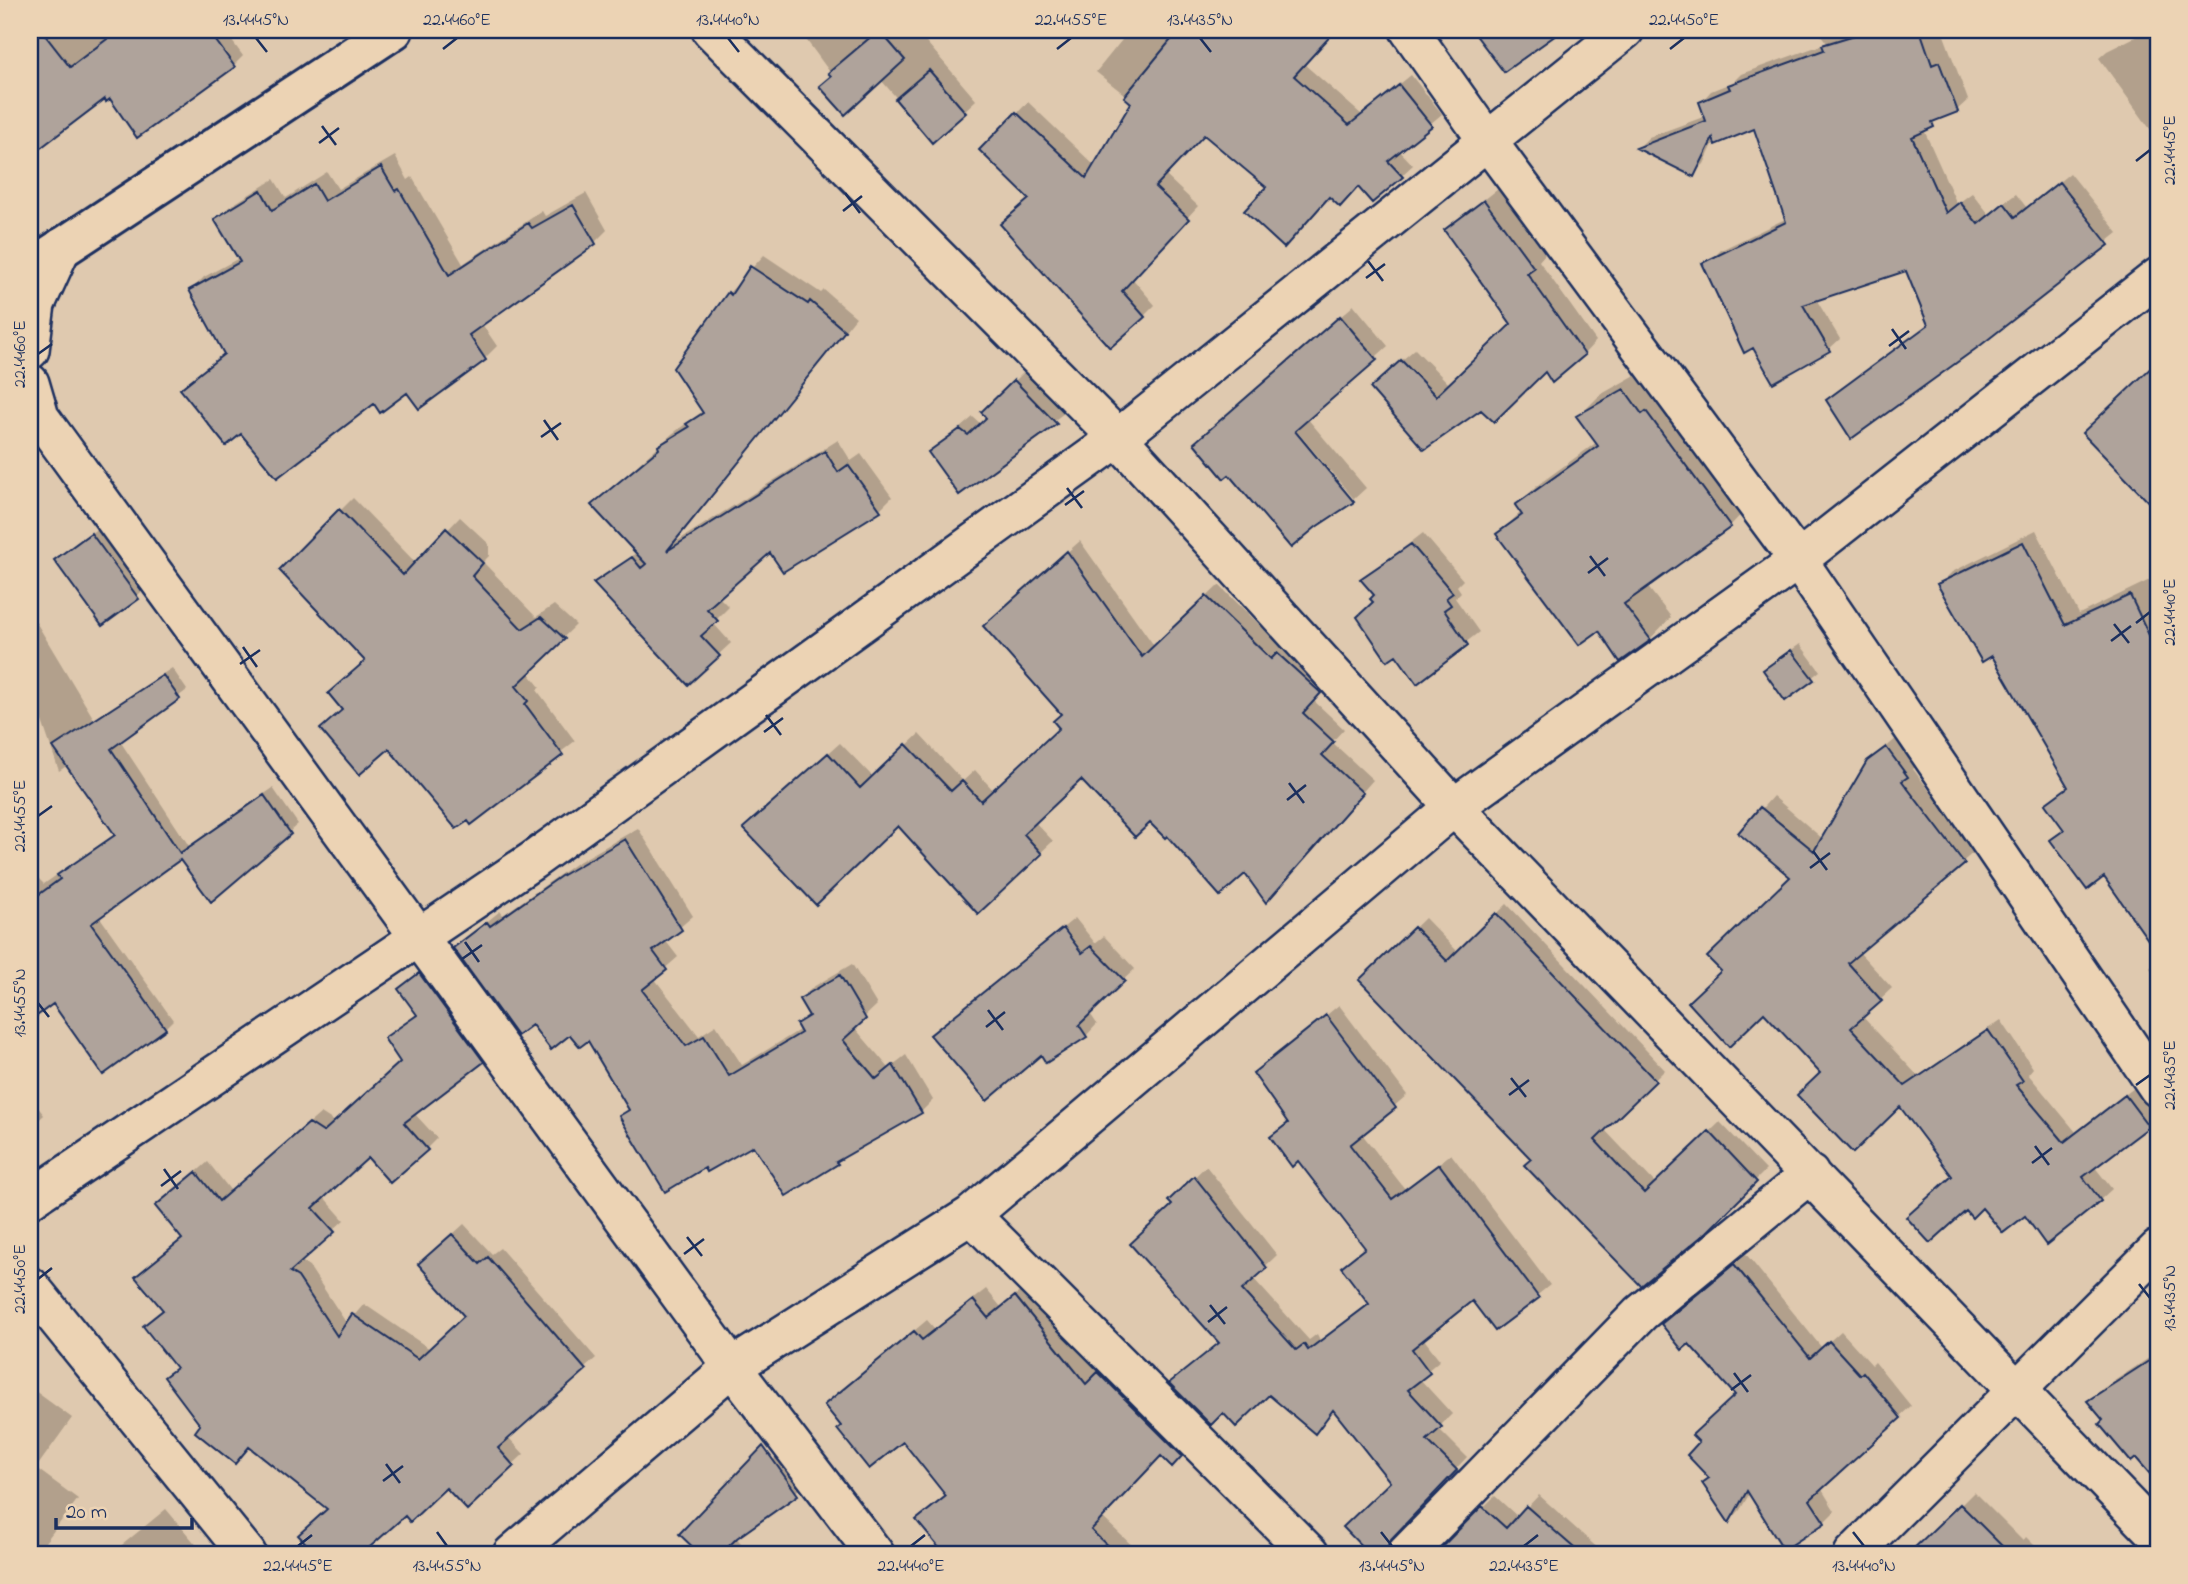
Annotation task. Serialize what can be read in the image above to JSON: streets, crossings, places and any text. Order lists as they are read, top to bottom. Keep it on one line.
{"scale_bar":"20 m","coordinates":["13.4445°N","22.4460°E","13.4440°N","22.4455°E","13.4435°N","22.4450°E","22.4445°E","22.4440°E","13.4455°N","22.4435°E"]}
